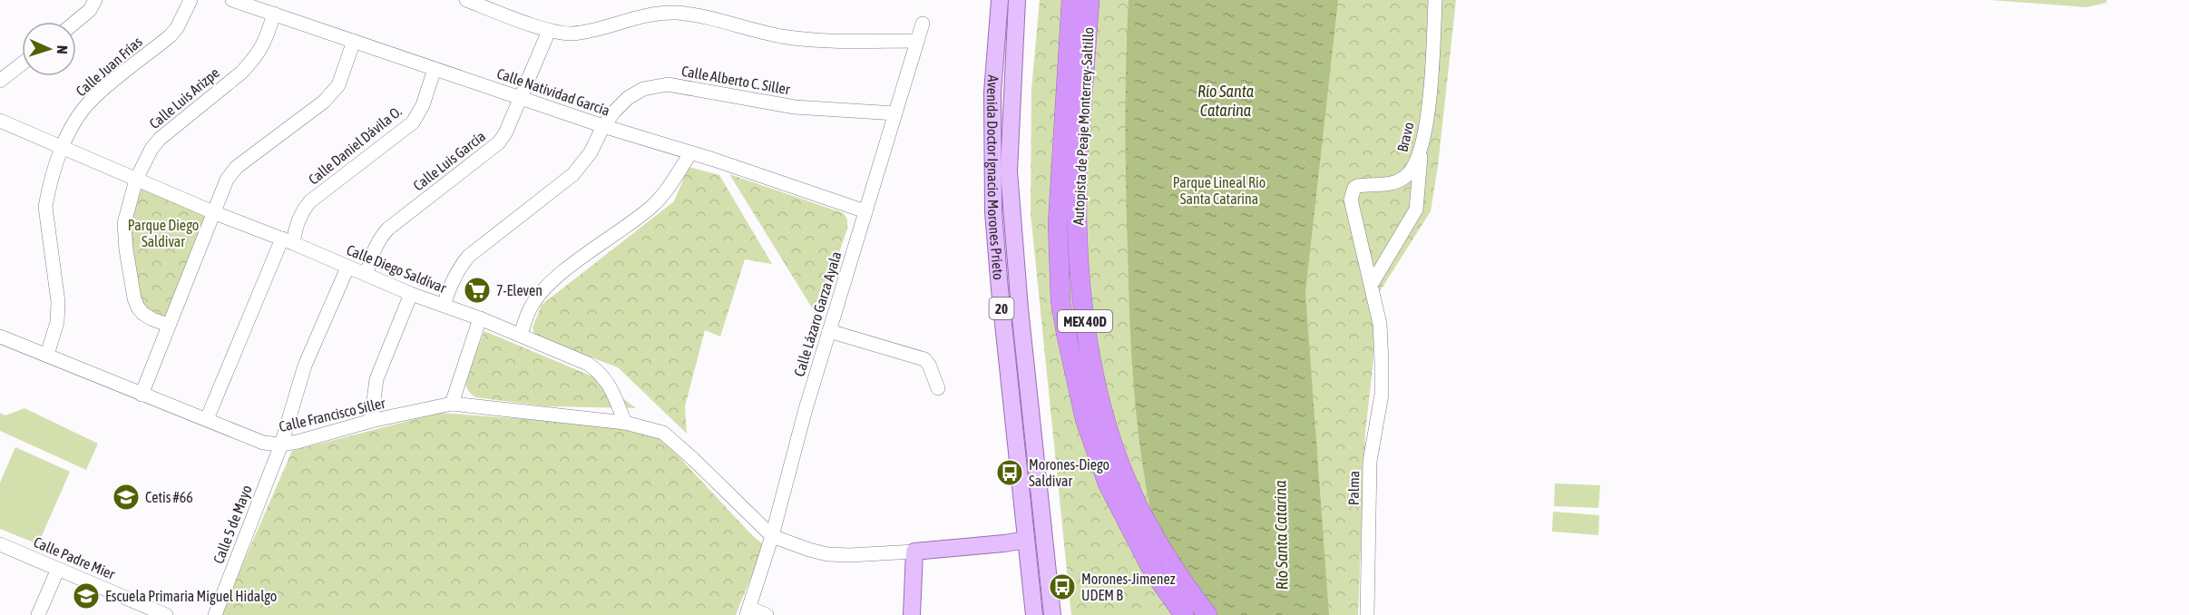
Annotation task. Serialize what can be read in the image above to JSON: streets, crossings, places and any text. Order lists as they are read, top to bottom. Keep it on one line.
{"streets":{"highway":["Autopista de Peaje Monterrey-Saltillo","MEX 40D"],"main road":["Avenida Doctor Ignacio Morones Prieto","20"],"street":["Calle Juan Frías","Calle Alberto C. Siller","Calle Natividad García","Calle Luis Arizpe","Bravo","Calle Daniel Dávila O.","Calle Luis García","Calle Diego Saldívar","Calle Lázaro Garza Ayala","Calle Francisco Siller","Palma","Calle 5 de Mayo","Calle Padre Mier"]},"crossings":[["Calle Juan Frías","Calle Diego Saldívar"],["Calle Juan Frías","Calle Francisco Siller"],["Calle Alberto C. Siller","Calle Natividad García"],["Calle Alberto C. Siller","Calle Diego Saldívar"],["Calle Alberto C. Siller","Calle Lázaro Garza Ayala"],["Calle Natividad García","Calle Luis Arizpe"],["Calle Natividad García","Calle Daniel Dávila O."],["Calle Natividad García","Calle Luis García"],["Calle Natividad García","Calle Lázaro Garza Ayala"],["Calle Luis Arizpe","Calle Diego Saldívar"],["Bravo","Palma"],["Calle Daniel Dávila O.","Calle Diego Saldívar"],["Calle Daniel Dávila O.","Calle Francisco Siller"],["Calle Luis García","Calle Diego Saldívar"],["Calle Diego Saldívar","Calle Francisco Siller"],["Calle Francisco Siller","Calle 5 de Mayo"]],"water":["Río Santa Catarina"],"parks":["Parque Lineal Río Santa Catarina","Parque Diego Saldivar"],"places":{"supermarket":["7-Eleven"],"bus stop":["Morones-Diego Saldivar","Morones-Jimenez UDEM B"],"school or university":["Cetis #66","Escuela Primaria Miguel Hidalgo"]},"north":"right"}
